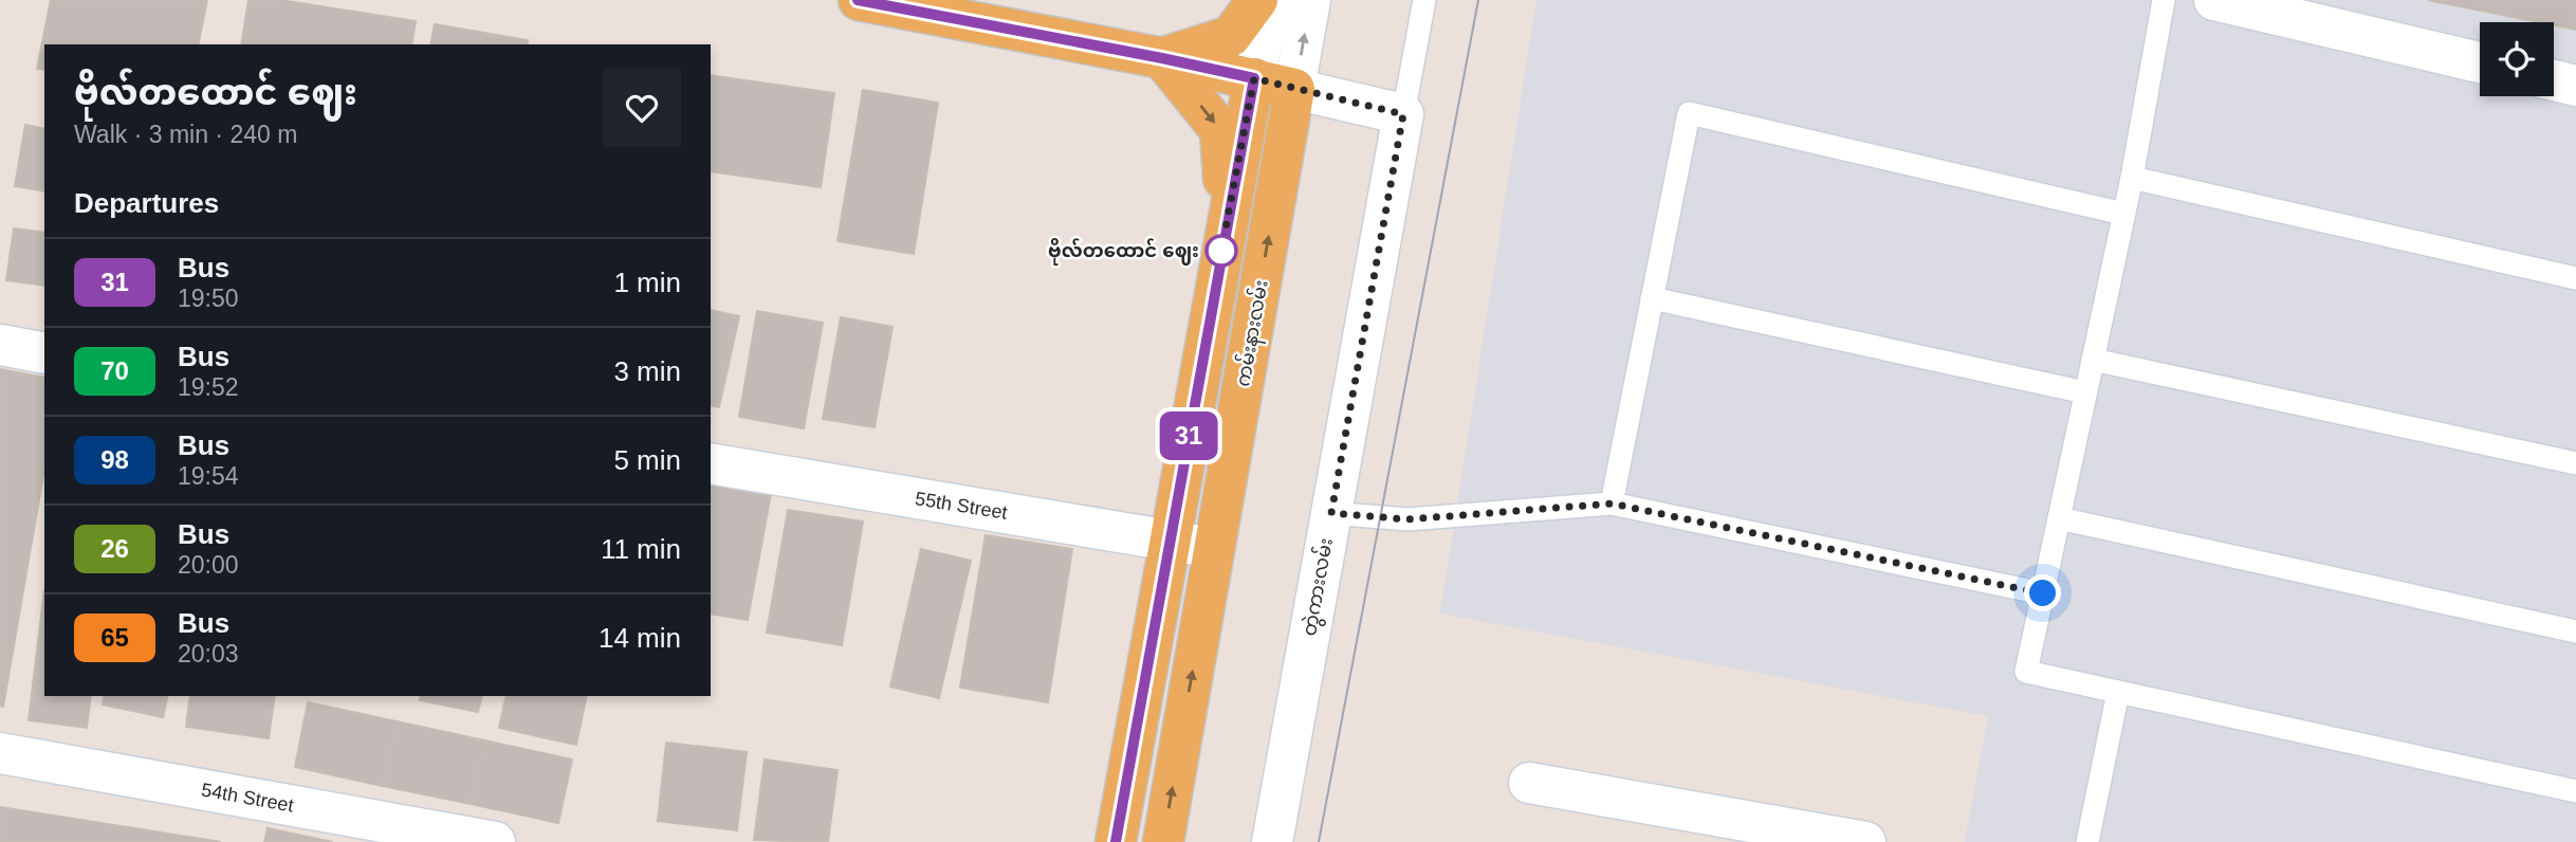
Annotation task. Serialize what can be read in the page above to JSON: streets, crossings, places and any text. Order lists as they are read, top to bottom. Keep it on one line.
{"streets":{"main road":["ကမ်းနားလမ်း"],"street":["55th Street","တွဲကားလမ်း","54th Street"]},"crossings":[["ကမ်းနားလမ်း","55th Street"]],"one_way":["ကမ်းနားလမ်း"],"places":["ဗိုလ်တထောင် ဈေး"],"lines":["bus line 31"],"page":{"on_map":"31","heading":[["ဗိုလ်တထောင် ဈေး","Walk · 3 min · 240 m"],"Departures"],"list":[{"mark":"31","name":"Bus","note":"19:50","value":"1 min"},{"mark":"70","name":"Bus","note":"19:52","value":"3 min"},{"mark":"98","name":"Bus","note":"19:54","value":"5 min"},{"mark":"26","name":"Bus","note":"20:00","value":"11 min"},{"mark":"65","name":"Bus","note":"20:03","value":"14 min"}]}}
